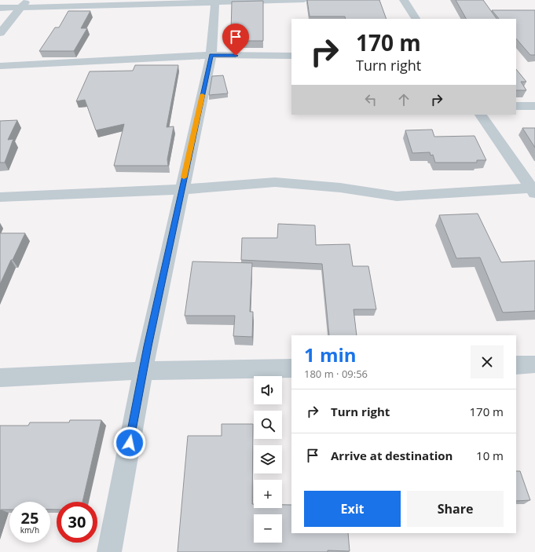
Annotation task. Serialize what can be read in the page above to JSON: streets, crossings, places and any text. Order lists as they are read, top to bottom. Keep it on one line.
{"page":{"turn":["170 m","Turn right"],"heading":["1 min","180 m · 09:56"],"map_buttons":["+","−"],"list":[{"name":"Turn right","value":"170 m"},{"name":"Arrive at destination","value":"10 m"}],"buttons":["Exit","Share"],"speed":"25 km/h","limit":"30"}}
